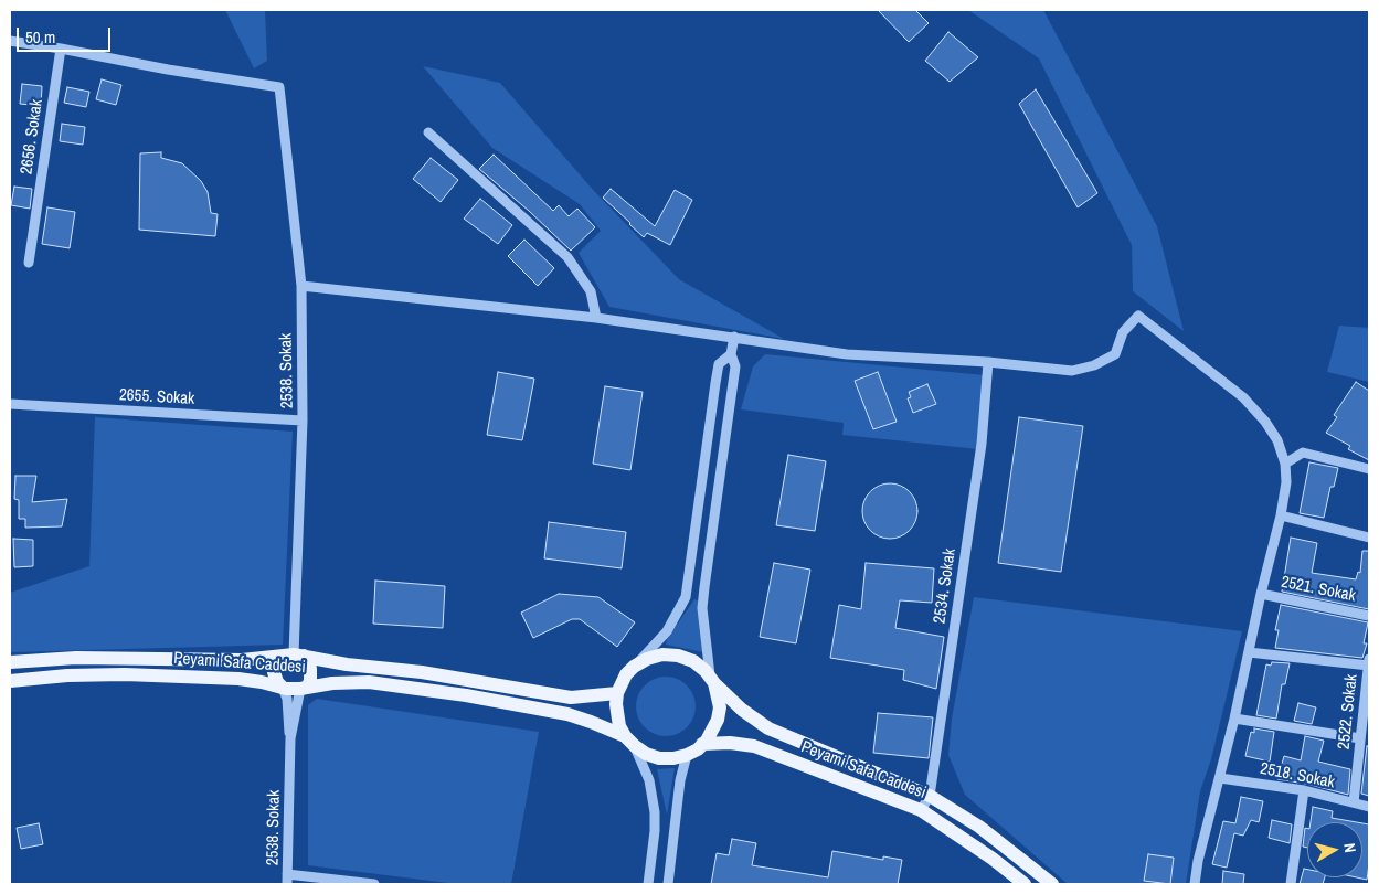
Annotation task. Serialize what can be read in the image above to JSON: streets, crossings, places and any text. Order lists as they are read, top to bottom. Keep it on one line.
{"streets":{"main road":["Peyami Safa Caddesi"],"street":["2656. Sokak","2538. Sokak","2655. Sokak","2534. Sokak","2521. Sokak","2522. Sokak","2518. Sokak"]},"crossings":[["2656. Sokak","2538. Sokak"],["2538. Sokak","2655. Sokak"],["2538. Sokak","Peyami Safa Caddesi"],["2534. Sokak","Peyami Safa Caddesi"],["2522. Sokak","2518. Sokak"]],"scale_bar":"50 m","north":"right"}
